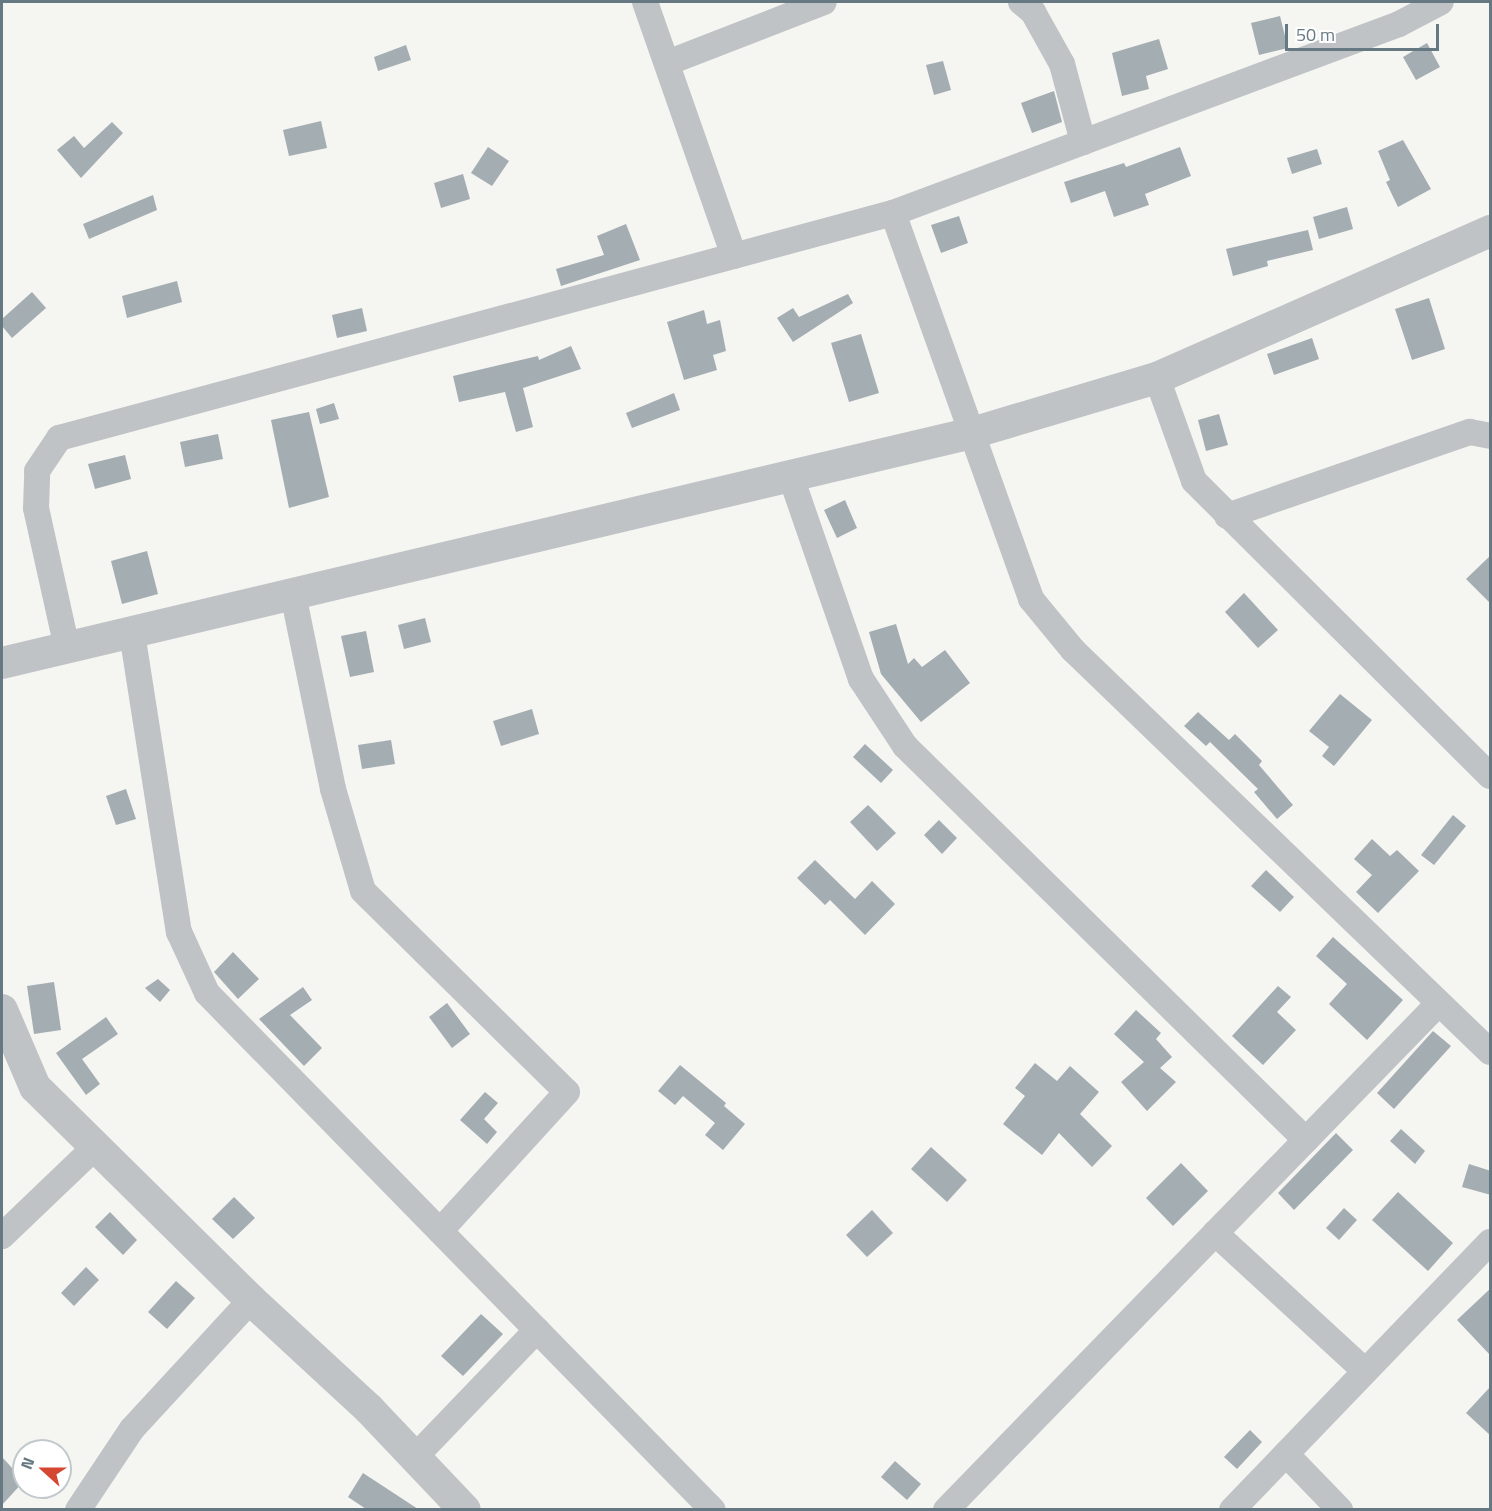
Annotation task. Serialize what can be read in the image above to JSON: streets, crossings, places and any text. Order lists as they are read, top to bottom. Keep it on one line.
{"scale_bar":"50 m","north":"left"}
